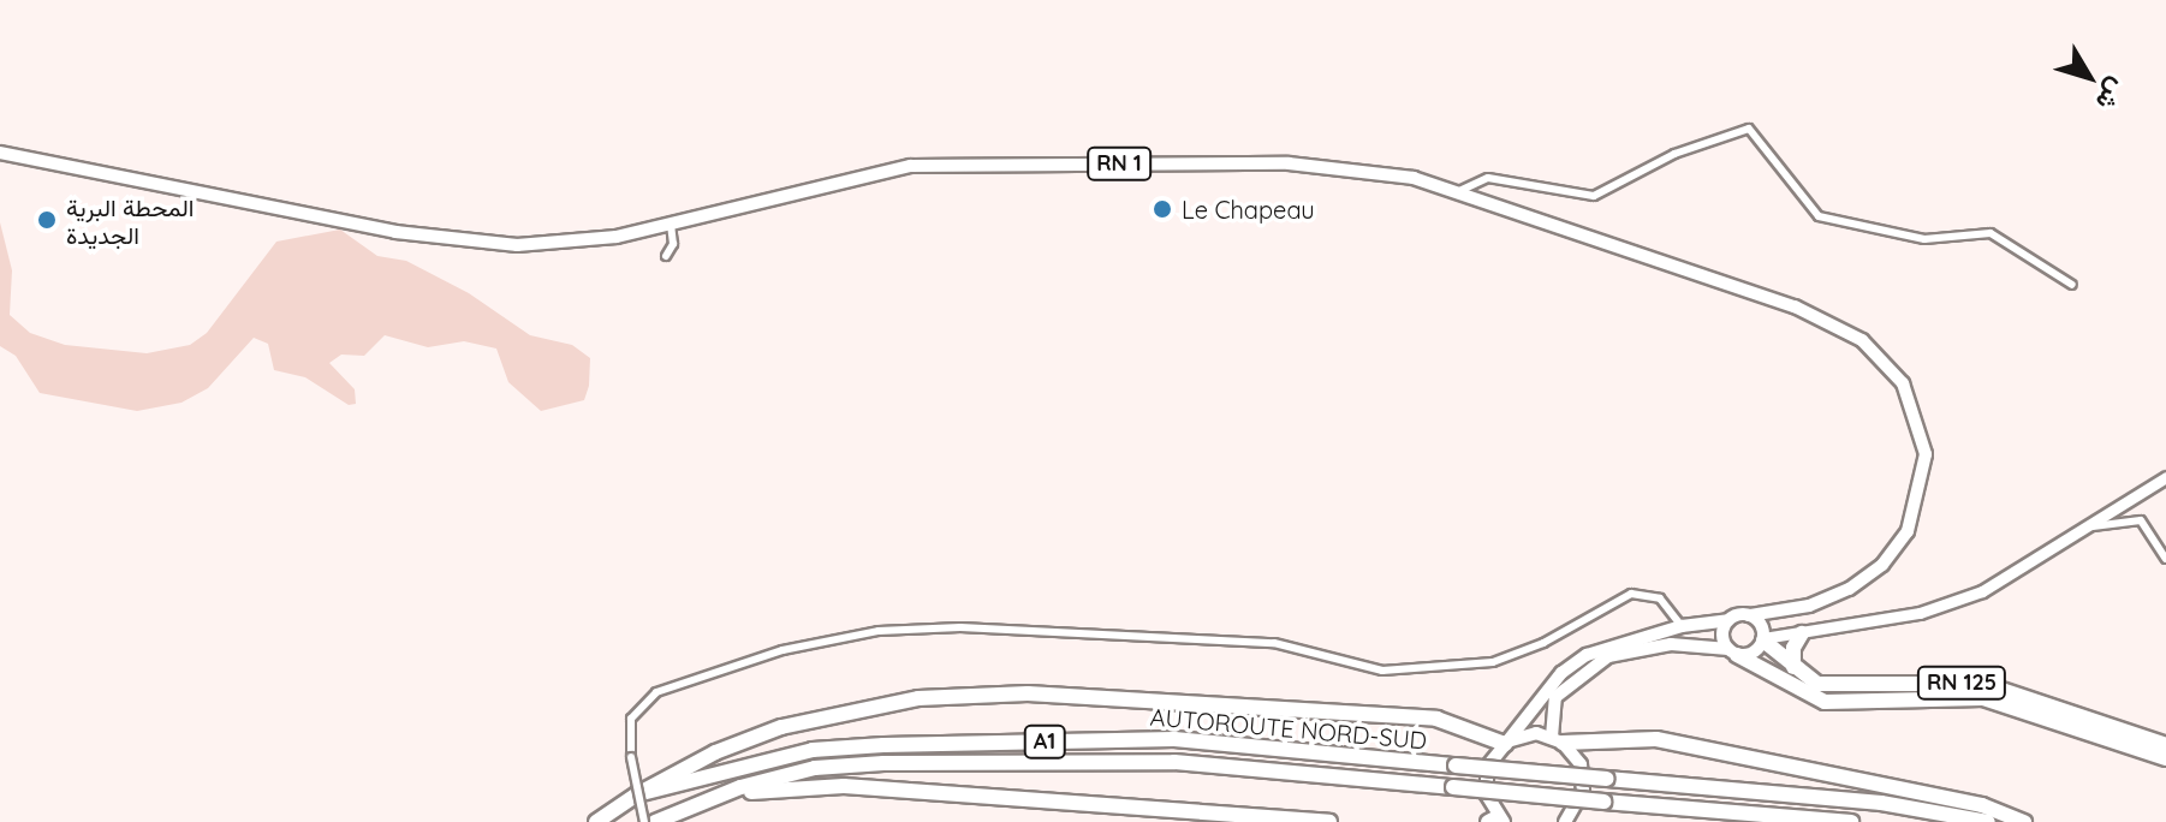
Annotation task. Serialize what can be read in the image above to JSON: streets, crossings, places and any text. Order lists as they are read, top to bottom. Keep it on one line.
{"streets":{"highway":["RN 125","AUTOROUTE NORD-SUD","A1"],"main road":["RN 1"]},"crossings":[["RN 1","RN 125"]],"places":["Le Chapeau","المحطة البرية الجديدة"],"north":"bottom right"}
